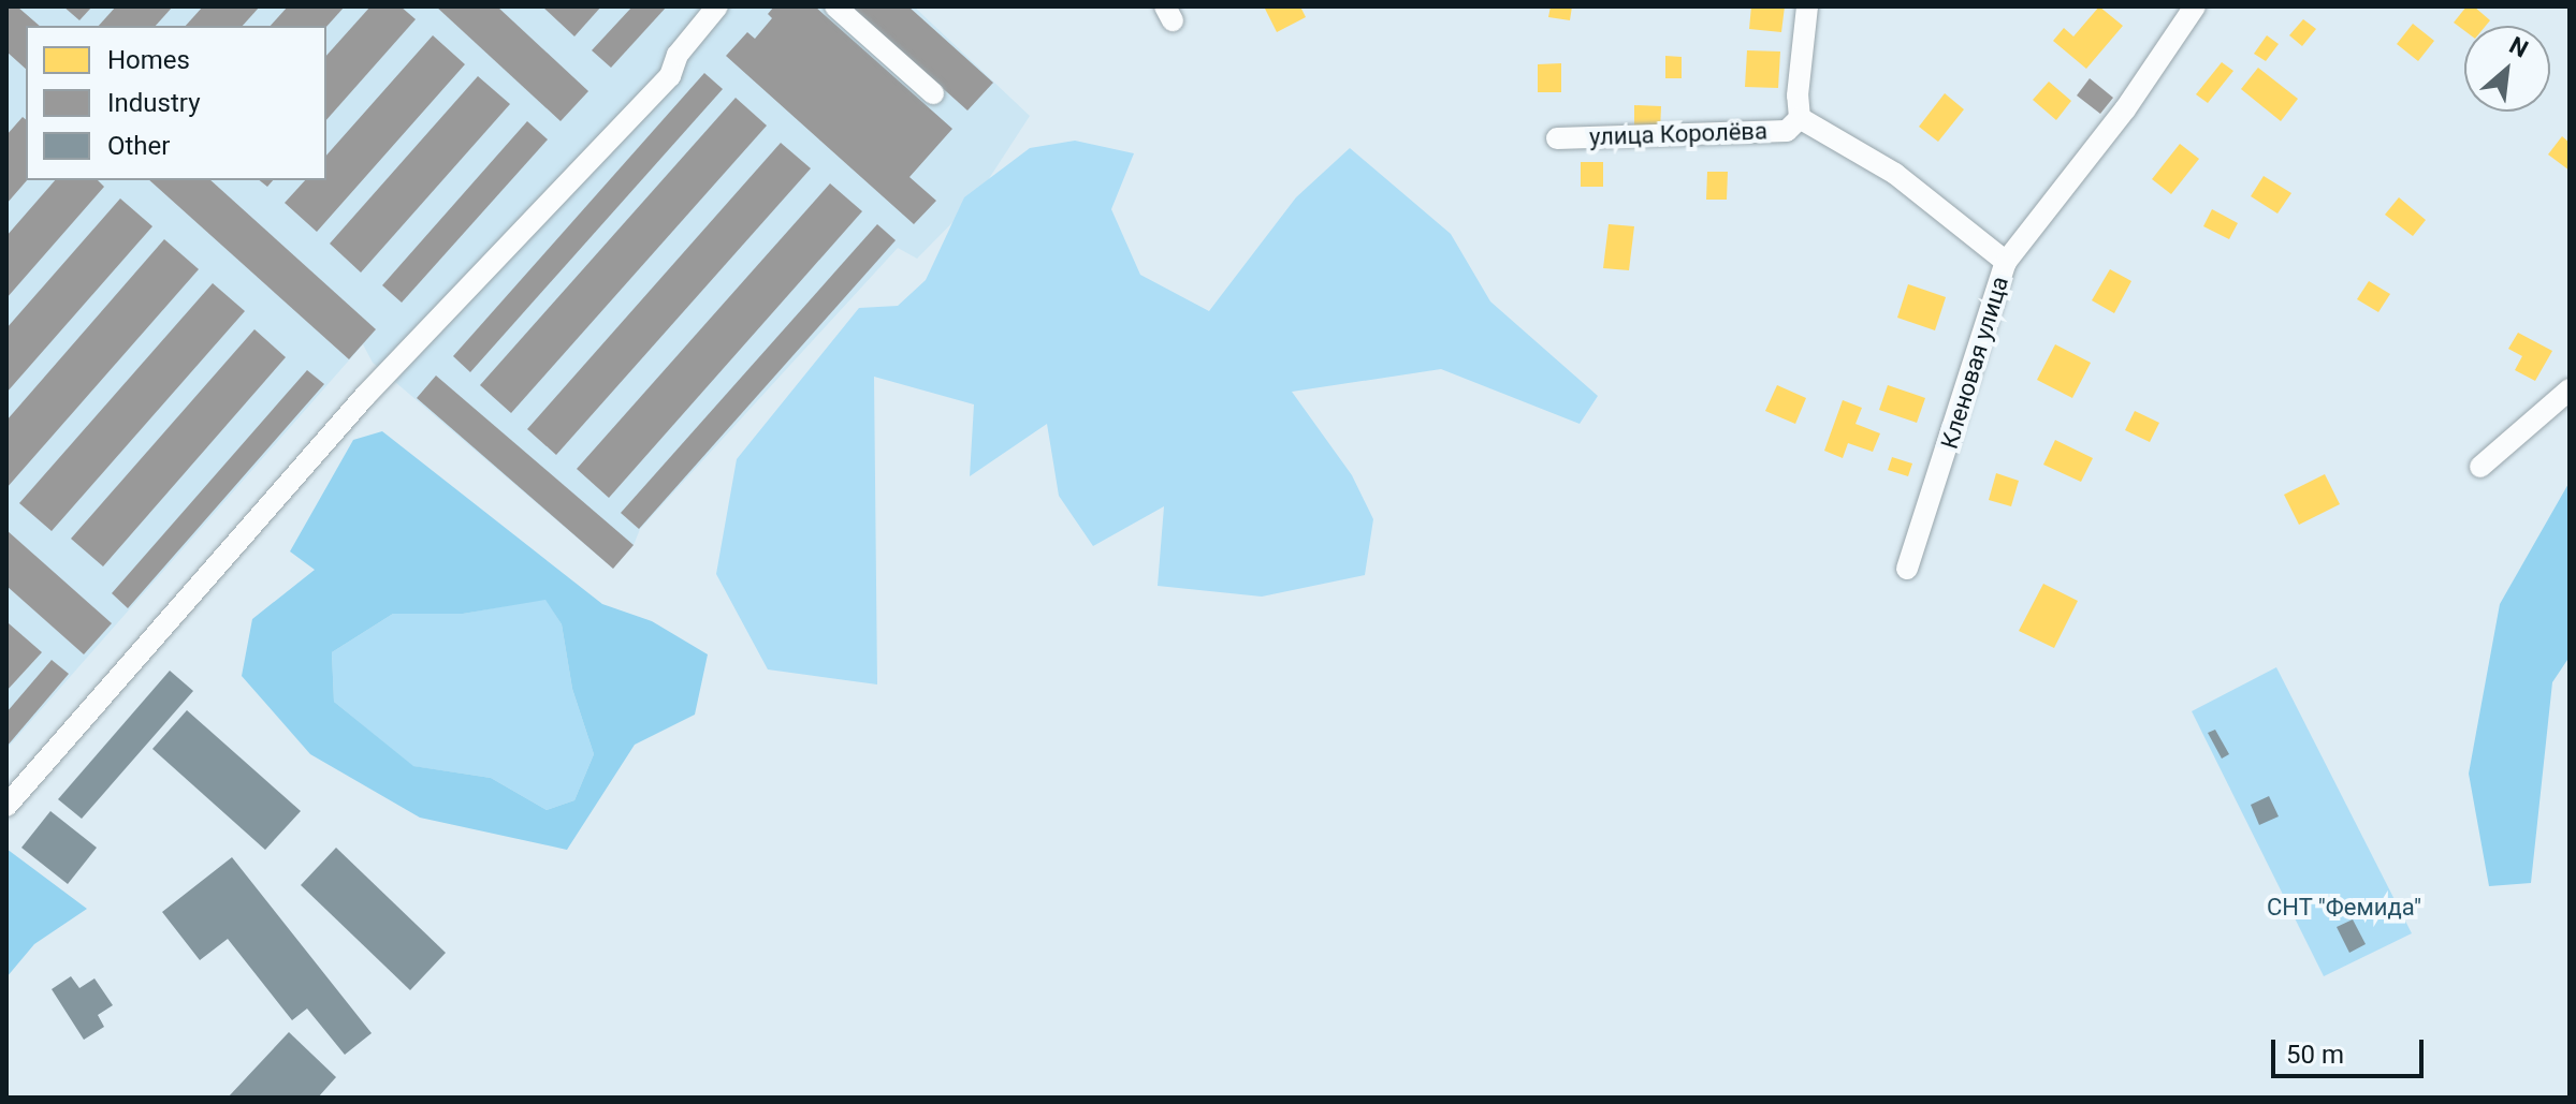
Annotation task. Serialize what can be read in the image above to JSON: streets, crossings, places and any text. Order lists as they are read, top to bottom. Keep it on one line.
{"streets":{"street":["улица Королёва","Кленовая улица"]},"crossings":[["улица Королёва","Кленовая улица"]],"parks":["СНТ \"Фемида\""],"legend":["Homes","Industry","Other"],"scale_bar":"50 m","north":"top right"}
